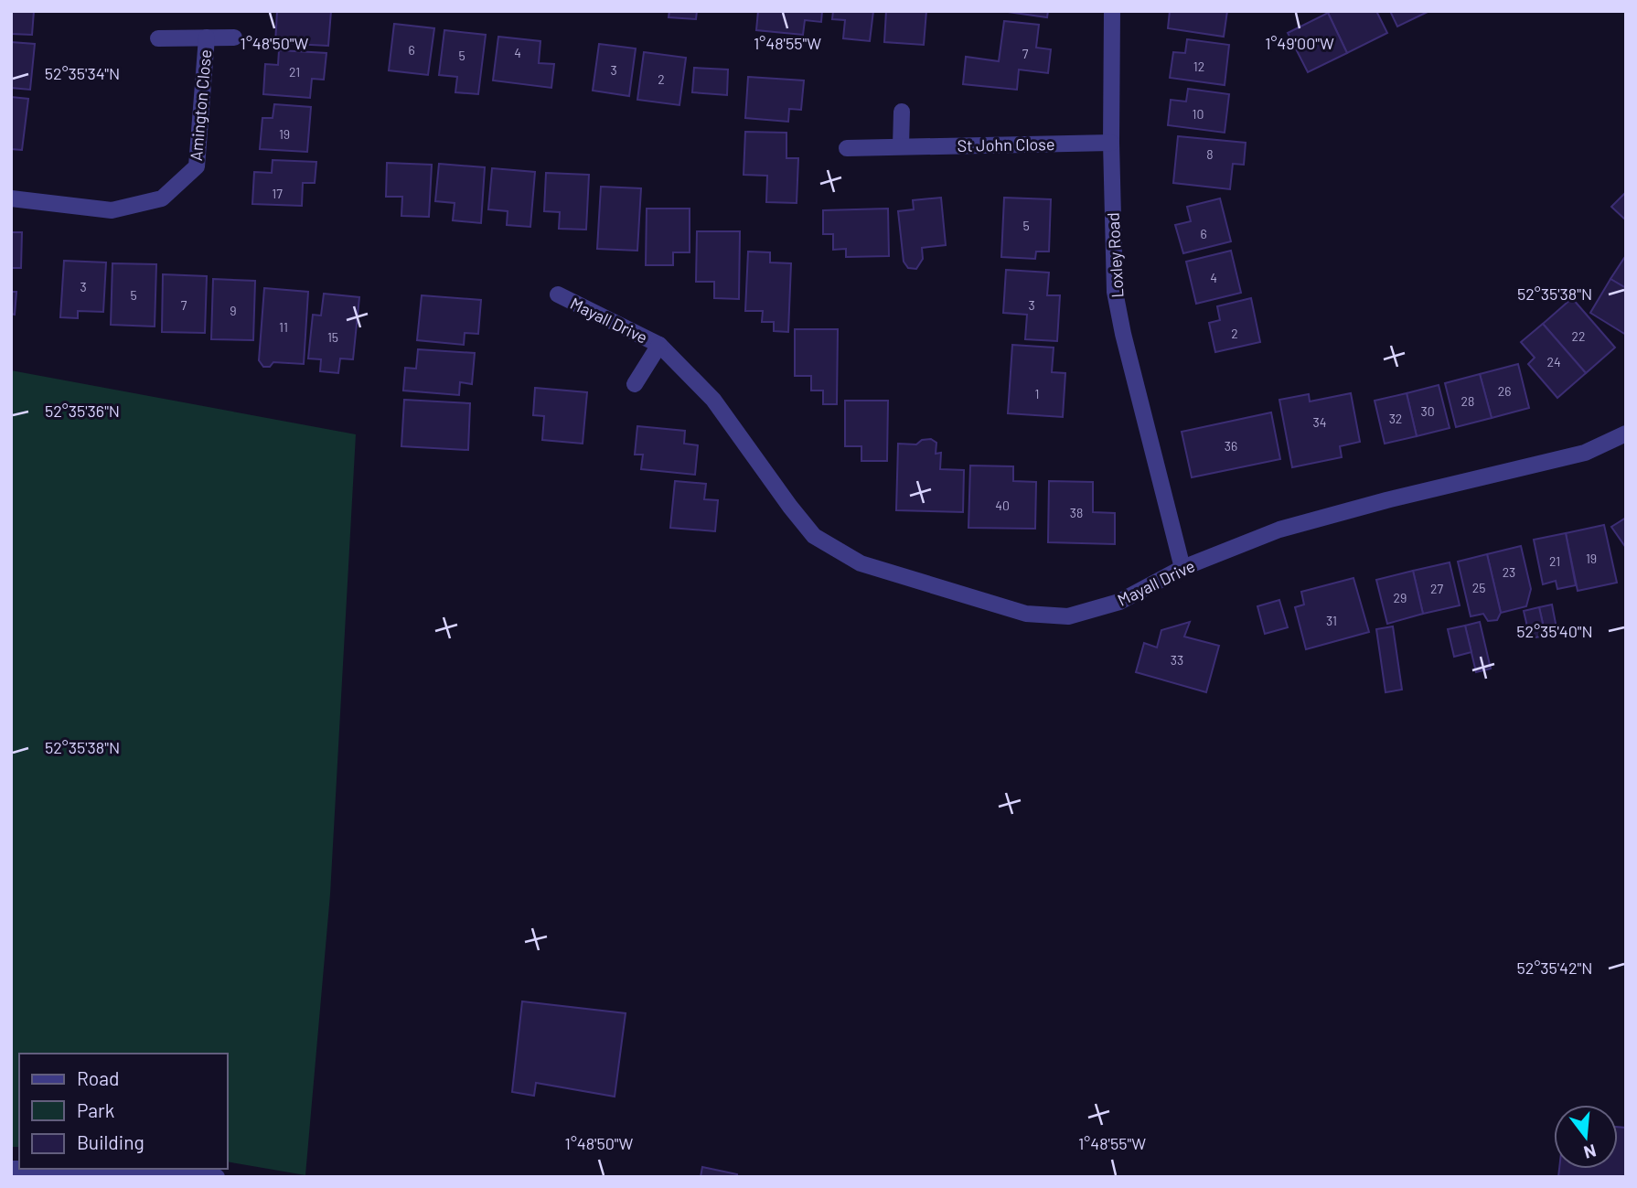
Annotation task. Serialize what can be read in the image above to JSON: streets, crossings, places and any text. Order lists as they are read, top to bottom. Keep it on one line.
{"streets":{"street":["Amington Close","St John Close","Loxley Road","Mayall Drive"]},"crossings":[["St John Close","Loxley Road"],["Loxley Road","Mayall Drive"]],"house_numbers":["6","4","7","5","12","3","21","2","10","19","8","17","5","6","4","3","5","7","3","9","11","2","22","15","24","26","1","28","30","32","34","36","40","38","19","21","23","25","27","29","31","33"],"legend":["Road","Park","Building"],"north":"bottom","coordinates":["1°48'50\"W","1°48'55\"W","1°49'00\"W","52°35'34\"N","52°35'38\"N","52°35'36\"N","52°35'40\"N","52°35'42\"N"]}
